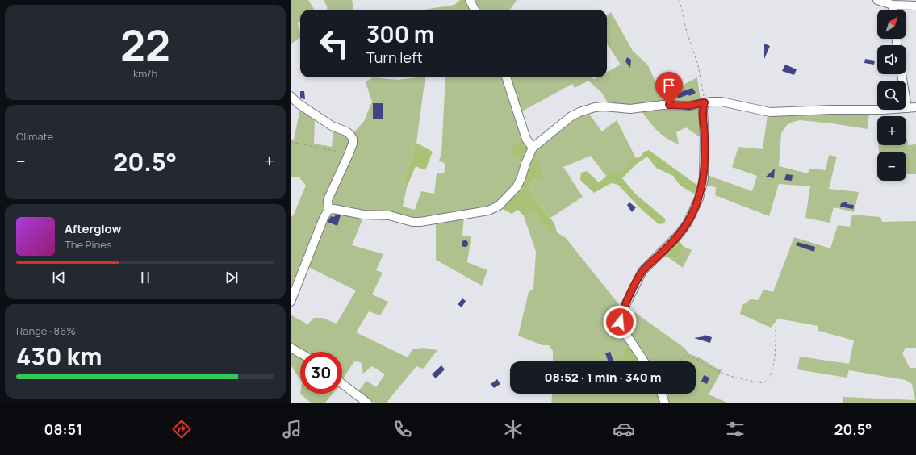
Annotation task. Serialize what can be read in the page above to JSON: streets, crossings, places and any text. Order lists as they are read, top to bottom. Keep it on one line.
{"north":"top right","page":{"tile":[["22","km/h"],"Climate",["Range · 86%","430 km"]],"map_buttons":["+","−"],"turn":["300 m","Turn left"],"heat":["−","20.5°","+"],"song":["Afterglow","The Pines"],"limit":"30","trip":"08:52 · 1 min · 340 m","tabs":["08:51","20.5°"]}}
